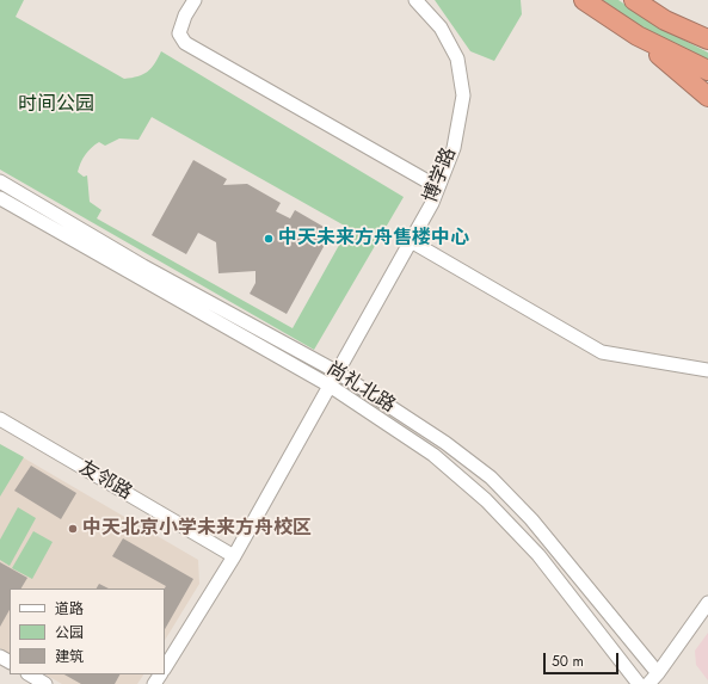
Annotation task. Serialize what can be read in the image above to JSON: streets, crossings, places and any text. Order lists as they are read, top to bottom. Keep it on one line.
{"streets":{"street":["博学路","尚礼北路","友邻路"]},"crossings":[["博学路","尚礼北路"]],"parks":["时间公园"],"places":["中天未来方舟售楼中心","中天北京小学未来方舟校区"],"legend":["道路","公园","建筑"],"scale_bar":"50 m"}
